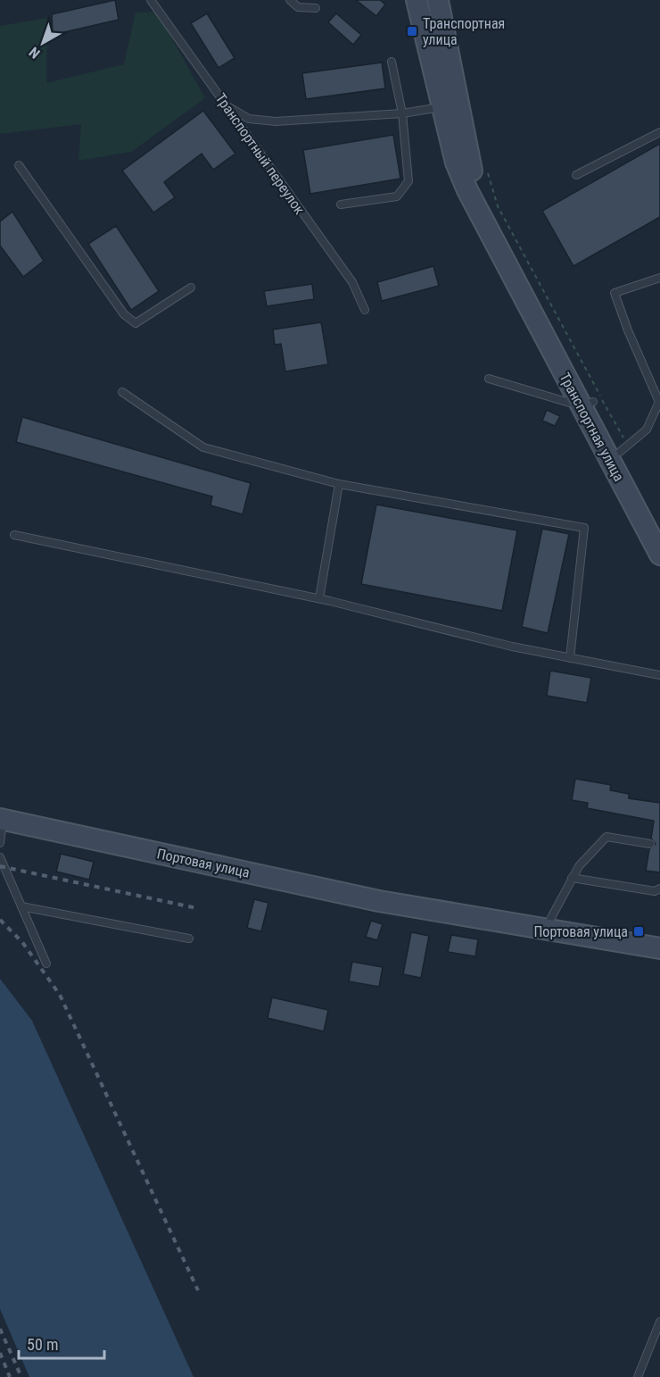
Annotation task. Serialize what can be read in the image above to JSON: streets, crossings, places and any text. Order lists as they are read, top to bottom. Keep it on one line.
{"streets":{"main road":["Транспортная улица","Портовая улица"],"lane":["Транспортный переулок"]},"places":{"transit":["Транспортная улица","Портовая улица"]},"scale_bar":"50 m","north":"bottom left"}
